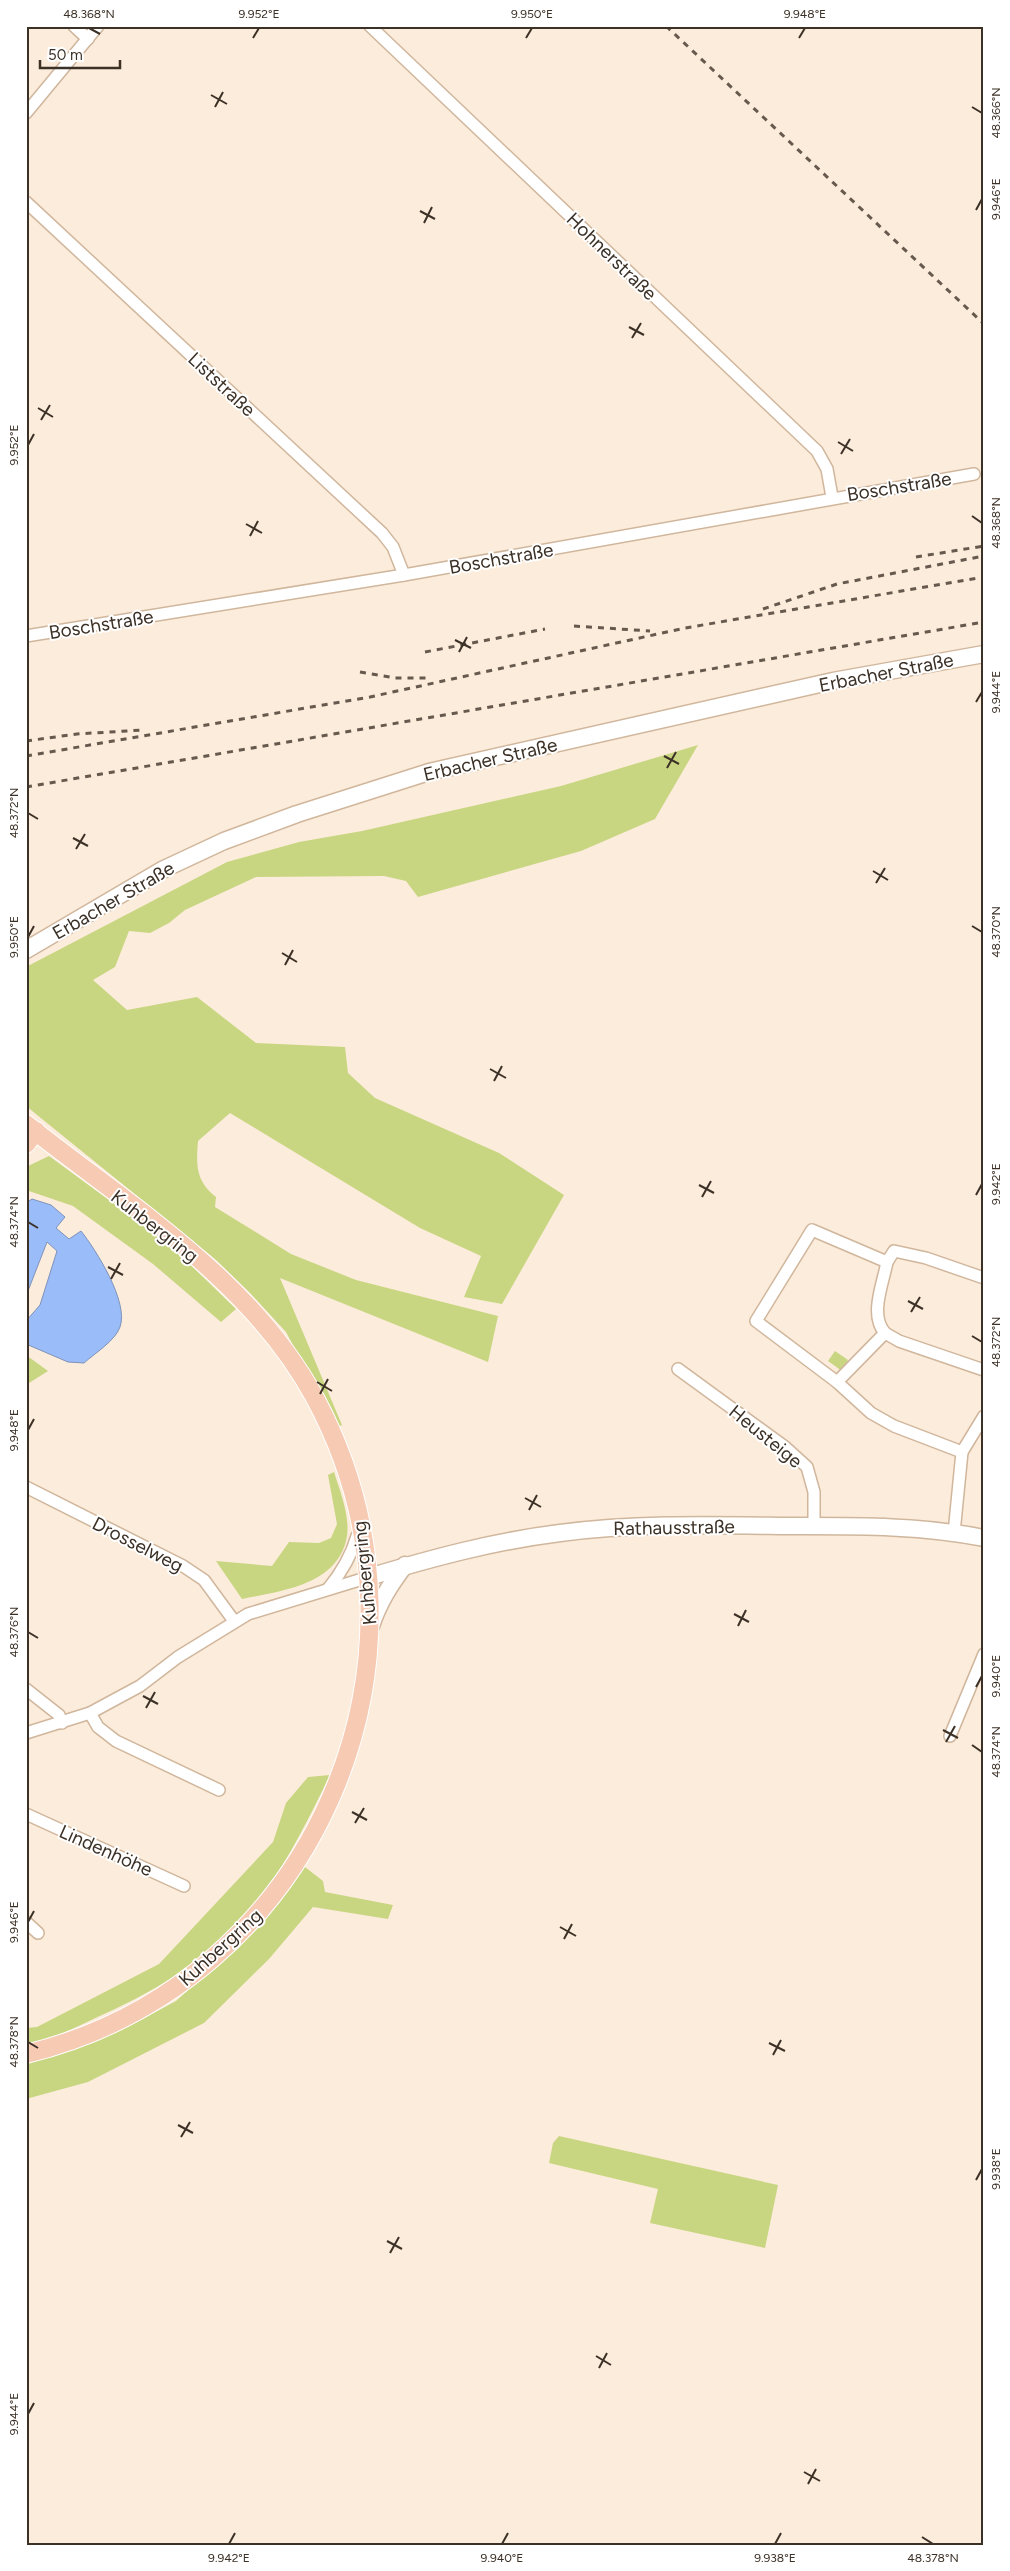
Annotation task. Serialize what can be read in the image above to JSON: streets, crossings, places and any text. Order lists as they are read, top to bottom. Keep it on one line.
{"streets":{"main road":["Erbacher Straße","Kuhbergring","Rathausstraße"],"street":["Hohnerstraße","Liststraße","Boschstraße","Heusteige","Drosselweg","Lindenhöhe"]},"crossings":[["Hohnerstraße","Boschstraße"],["Liststraße","Boschstraße"],["Kuhbergring","Rathausstraße"],["Heusteige","Rathausstraße"]],"scale_bar":"50 m","coordinates":["48.368°N","9.952°E","9.950°E","9.948°E","48.366°N","9.946°E","9.944°E","48.372°N","48.370°N","9.942°E","48.374°N","48.376°N","9.940°E","48.378°N","9.938°E"]}
